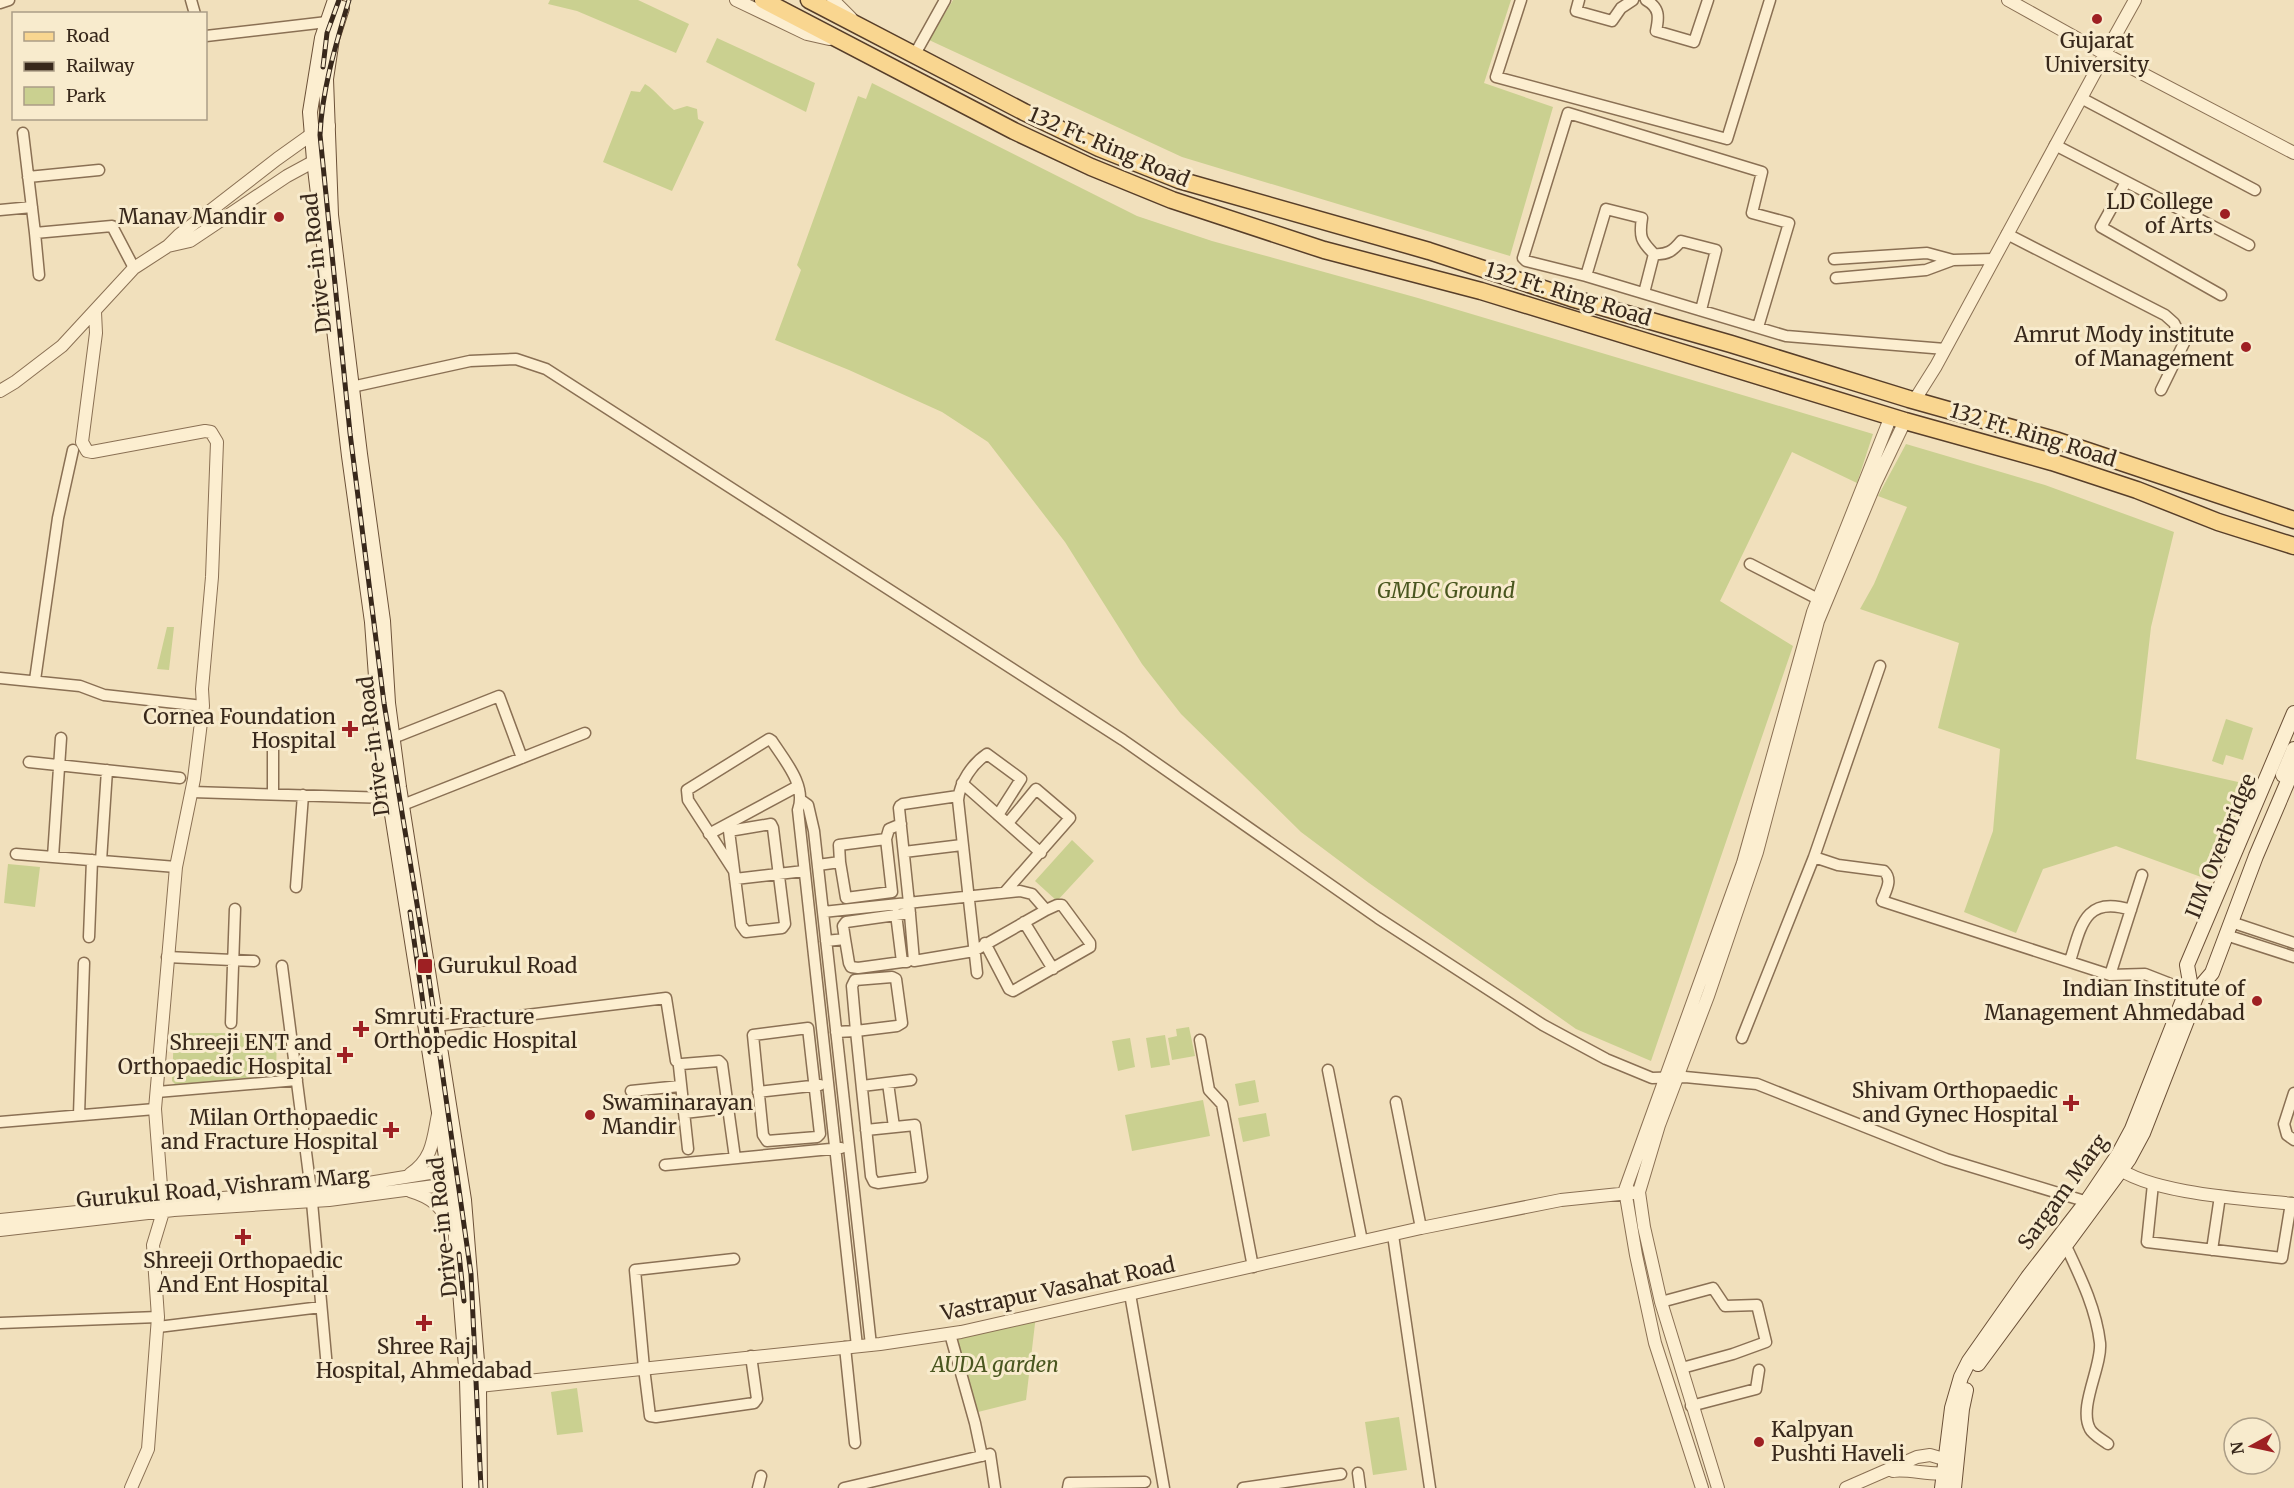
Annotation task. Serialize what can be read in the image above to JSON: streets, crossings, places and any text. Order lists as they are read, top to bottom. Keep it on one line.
{"streets":{"main road":["132 Ft. Ring Road","Drive-in Road","IIM Overbridge","Sargam Marg"],"street":["Gurukul Road, Vishram Marg","Vastrapur Vasahat Road"]},"crossings":[["Drive-in Road","Gurukul Road, Vishram Marg"],["Drive-in Road","Vastrapur Vasahat Road"],["IIM Overbridge","Sargam Marg"]],"parks":["GMDC Ground","AUDA garden"],"places":{"other":["Gujarat University","LD College of Arts","Manav Mandir","Amrut Mody institute of Management","Indian Institute of Management Ahmedabad","Swaminarayan Mandir","Kalpyan Pushti Haveli"],"health":["Cornea Foundation Hospital","Smruti Fracture Orthopedic Hospital","Shreeji ENT and Orthopaedic Hospital","Shivam Orthopaedic and Gynec Hospital","Milan Orthopaedic and Fracture Hospital","Shreeji Orthopaedic And Ent Hospital","Shree Raj Hospital, Ahmedabad"],"transit":["Gurukul Road"]},"legend":["Road","Railway","Park"],"north":"left"}
